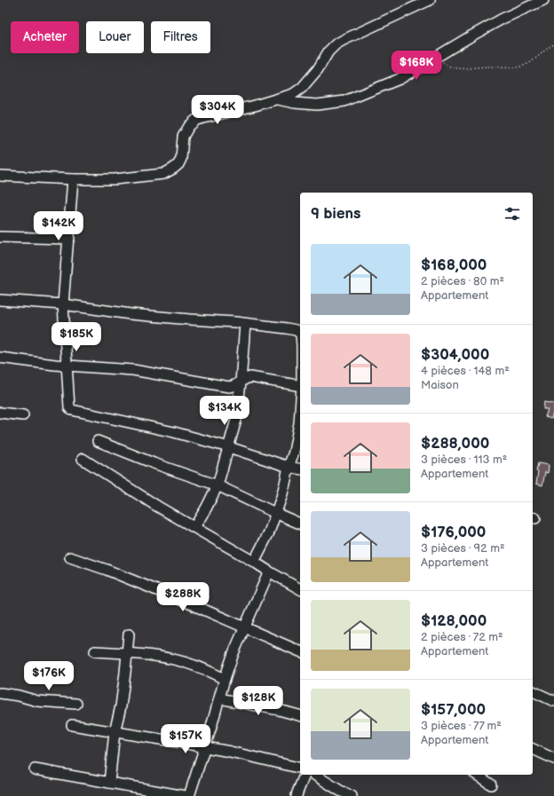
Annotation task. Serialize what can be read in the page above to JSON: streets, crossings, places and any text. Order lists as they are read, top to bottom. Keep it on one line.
{"page":{"chip":["Acheter","Louer","Filtres"],"price":["$168K","$304K","$142K","$185K","$134K","$288K","$176K","$128K","$157K"],"heading":"9 biens","list":[{"name":"$168,000","note":"2 pièces · 80 m² · Appartement"},{"name":"$304,000","note":"4 pièces · 148 m² · Maison"},{"name":"$288,000","note":"3 pièces · 113 m² · Appartement"},{"name":"$176,000","note":"3 pièces · 92 m² · Appartement"},{"name":"$128,000","note":"2 pièces · 72 m² · Appartement"},{"name":"$157,000","note":"3 pièces · 77 m² · Appartement"}]}}
